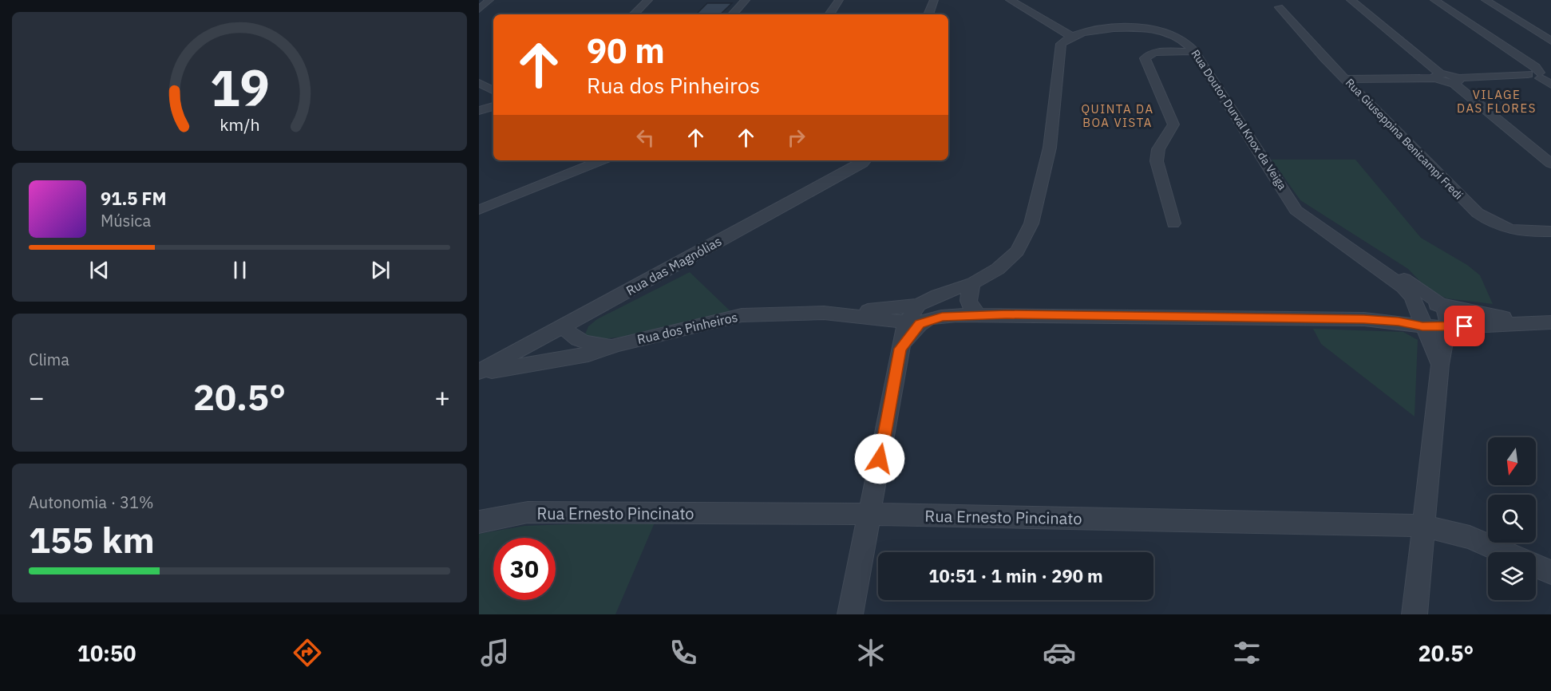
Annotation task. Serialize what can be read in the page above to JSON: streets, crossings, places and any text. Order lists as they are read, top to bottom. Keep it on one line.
{"streets":{"street":["Rua Doutor Durval Knox da Veiga","Rua Giuseppina Benicampi Fredi","Rua das Magnólias","Rua dos Pinheiros","Rua Ernesto Pincinato"]},"crossings":[["Rua das Magnólias","Rua dos Pinheiros"]],"districts":["VILAGE DAS FLORES","QUINTA DA BOA VISTA"],"north":"bottom","page":{"turn":["90 m","Rua dos Pinheiros"],"song":["91.5 FM","Música"],"tile":["Clima",["Autonomia · 31%","155 km"]],"heat":["−","20.5°","+"],"limit":"30","trip":"10:51 · 1 min · 290 m","tabs":["10:50","20.5°"],"gauge":["19","km/h"]}}
